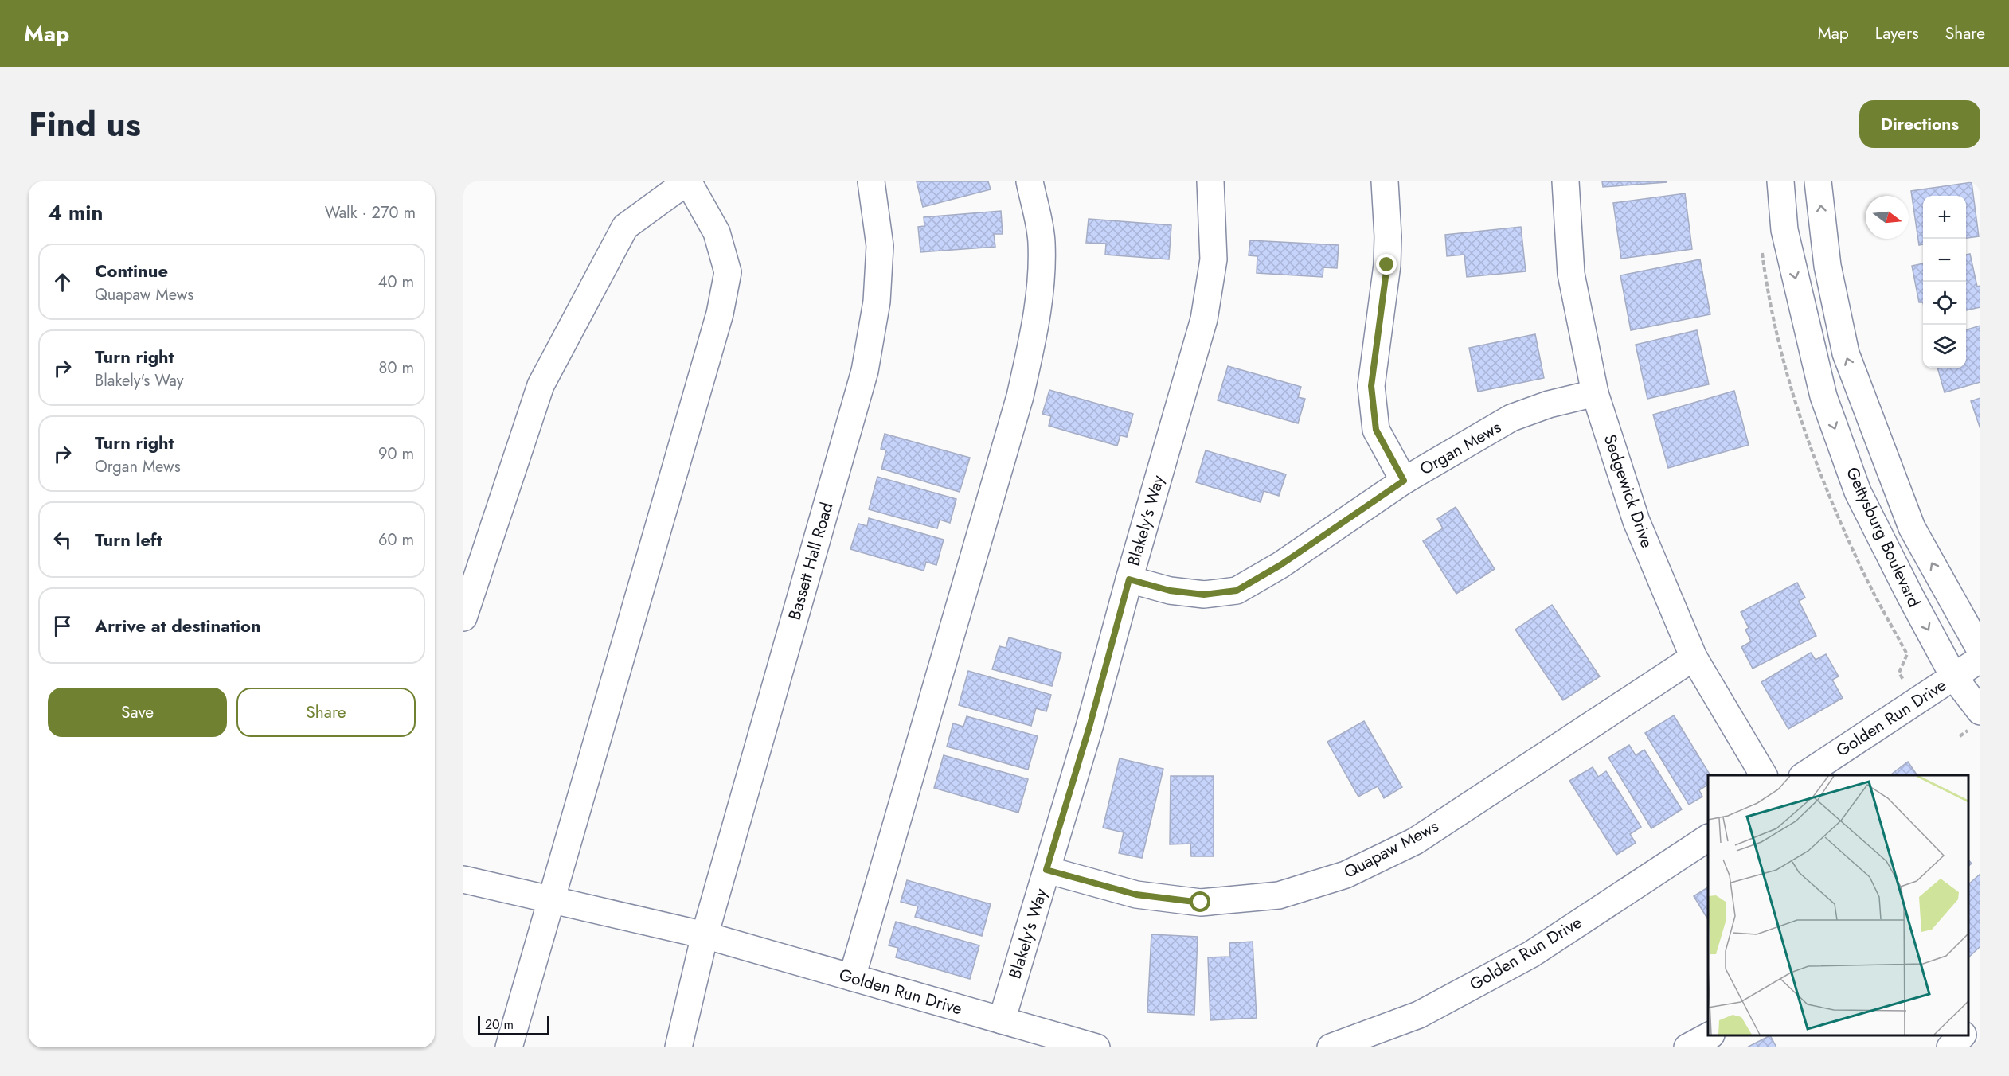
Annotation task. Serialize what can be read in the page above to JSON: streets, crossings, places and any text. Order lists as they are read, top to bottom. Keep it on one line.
{"streets":{"street":["Organ Mews","Sedgewick Drive","Blakely's Way","Gettysburg Boulevard","Bassett Hall Road","Golden Run Drive","Quapaw Mews"]},"crossings":[["Organ Mews","Sedgewick Drive"],["Organ Mews","Blakely's Way"],["Sedgewick Drive","Quapaw Mews"],["Blakely's Way","Golden Run Drive"],["Blakely's Way","Quapaw Mews"],["Gettysburg Boulevard","Golden Run Drive"],["Bassett Hall Road","Golden Run Drive"]],"scale_bar":"20 m","north":"right","page":{"header":"Map","nav":["Map","Layers","Share"],"title":"Find us","buttons":["Directions",["Save","Share"]],"heading":["4 min","Walk · 270 m"],"map_buttons":["+","−"],"list":[["Continue","Quapaw Mews","40 m"],["Turn right","Blakely's Way","80 m"],["Turn right","Organ Mews","90 m"],["Turn left","60 m"],"Arrive at destination"],"scale":"20 m"}}
